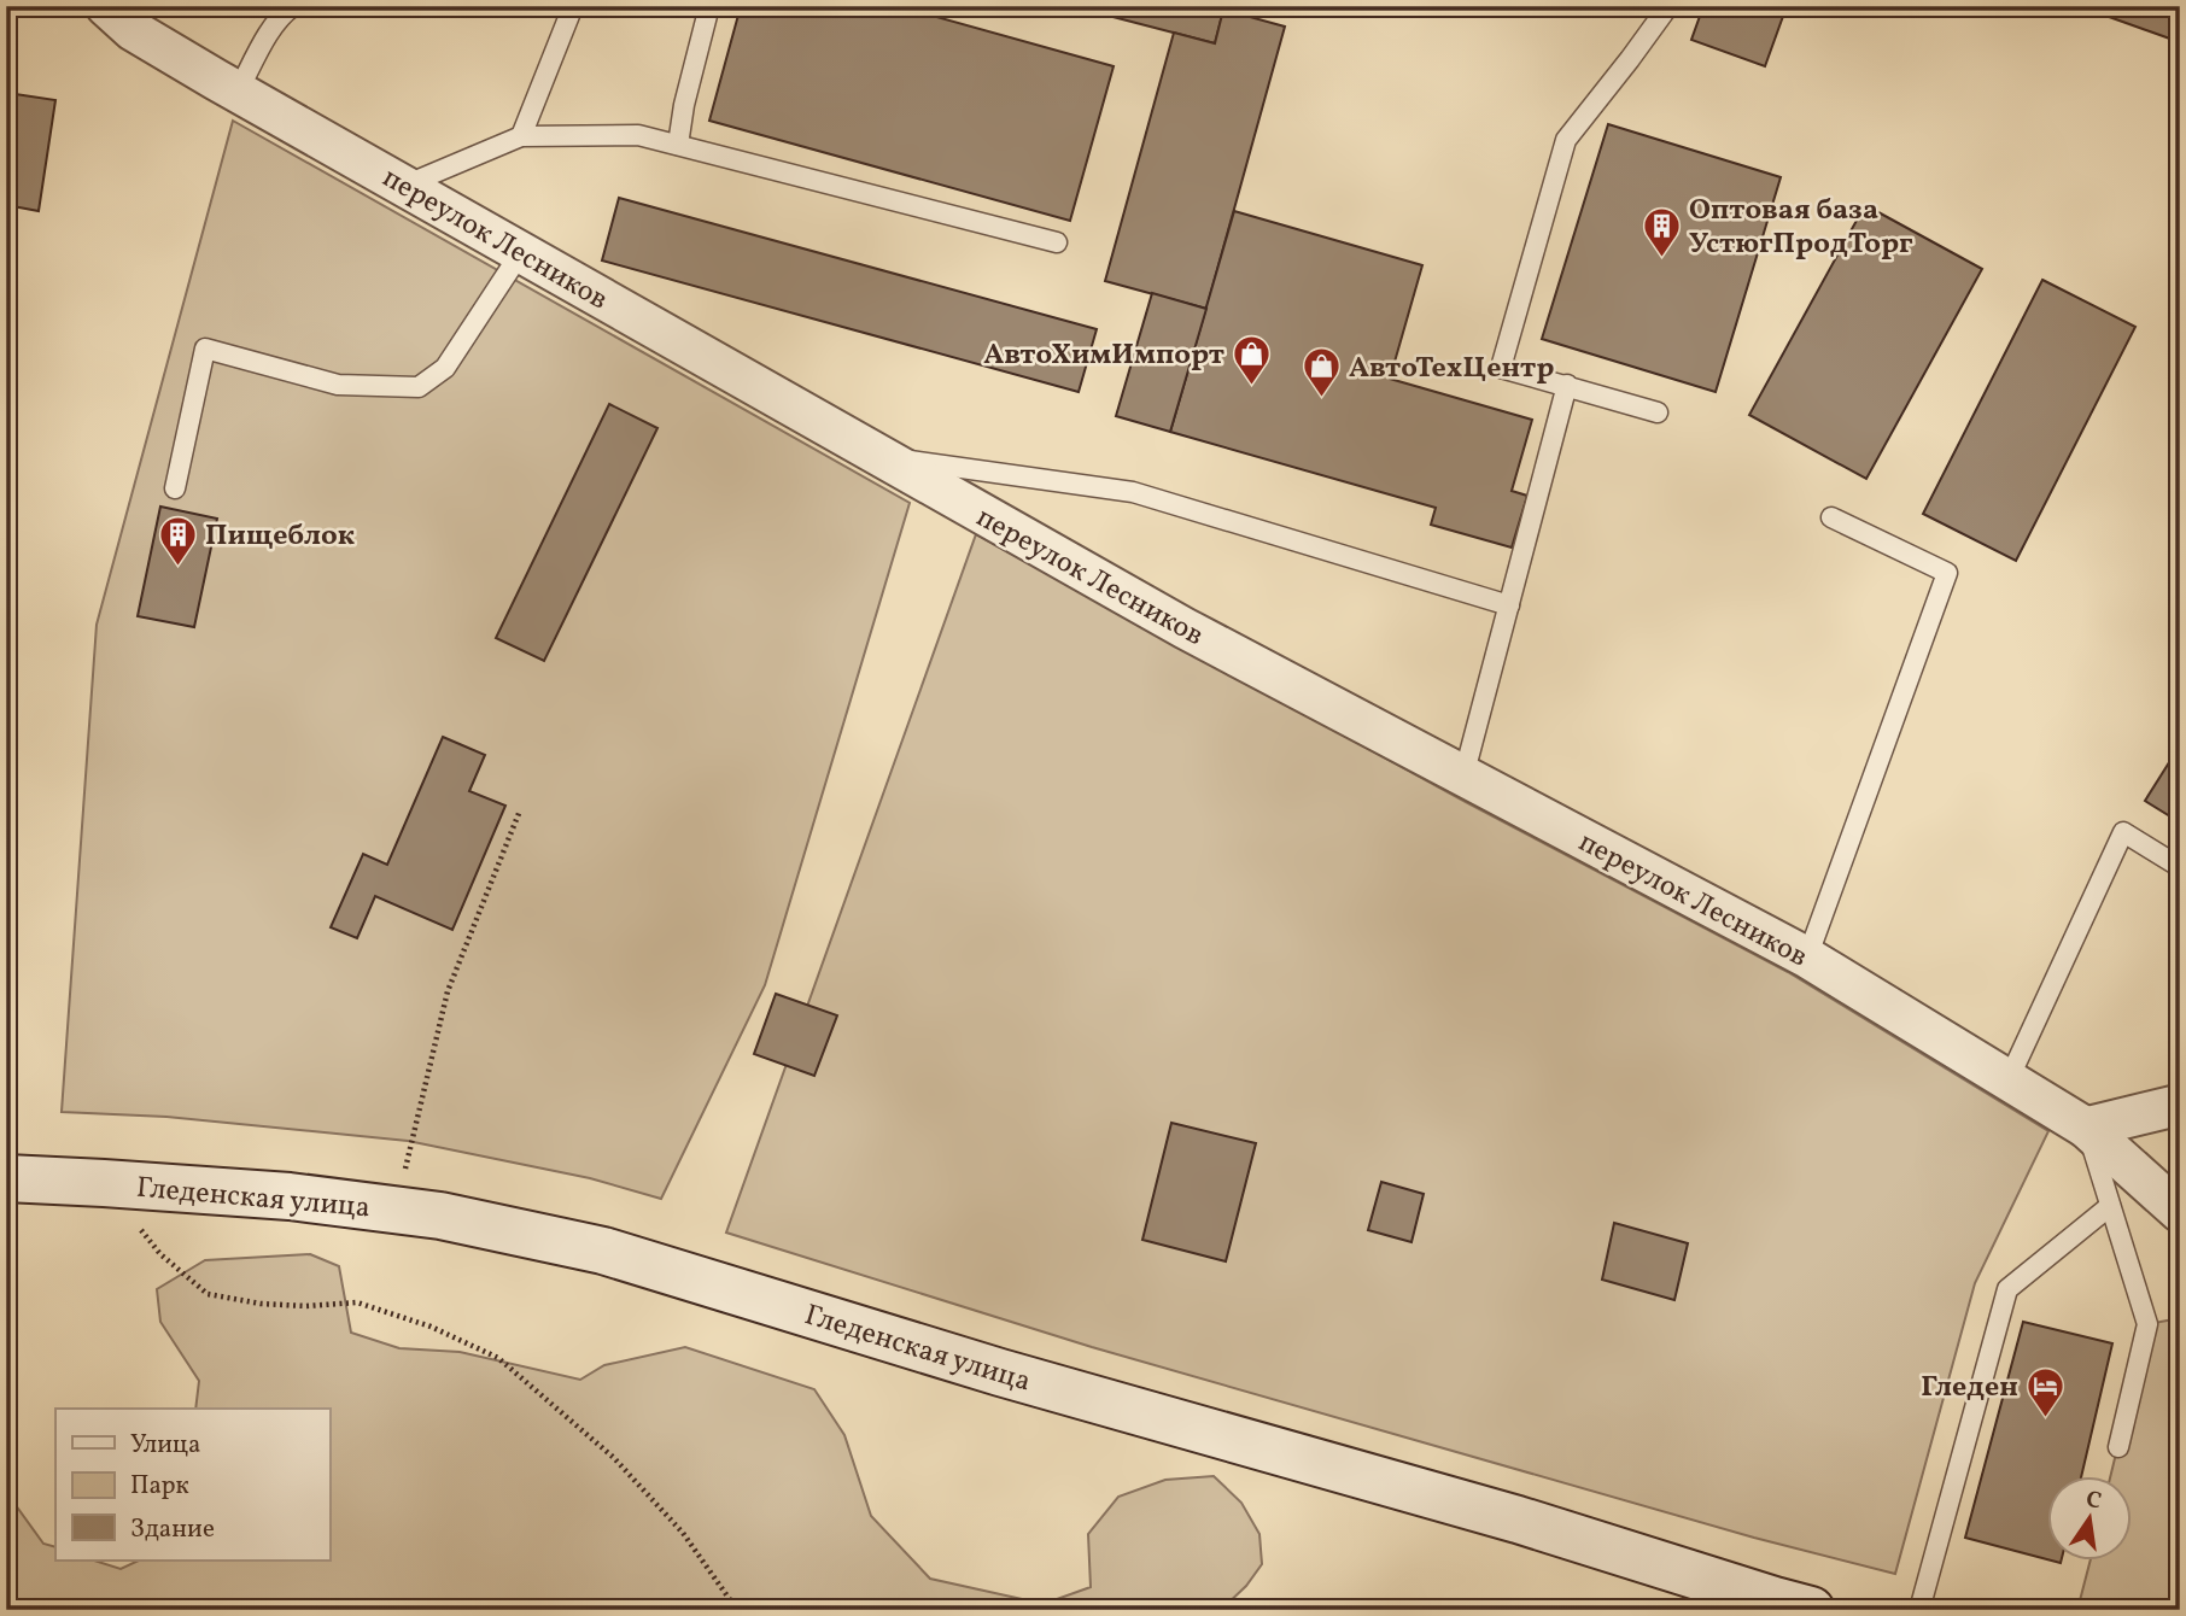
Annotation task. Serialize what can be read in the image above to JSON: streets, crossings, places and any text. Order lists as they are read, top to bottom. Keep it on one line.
{"streets":{"main road":["Гледенская улица"],"street":["переулок Лесников"]},"places":{"building":["Оптовая база УстюгПродТорг","Пищеблок"],"shop":["АвтоХимИмпорт","АвтоТехЦентр"],"hotel":["Гледен"]},"legend":["Улица","Парк","Здание"],"north":"top"}
